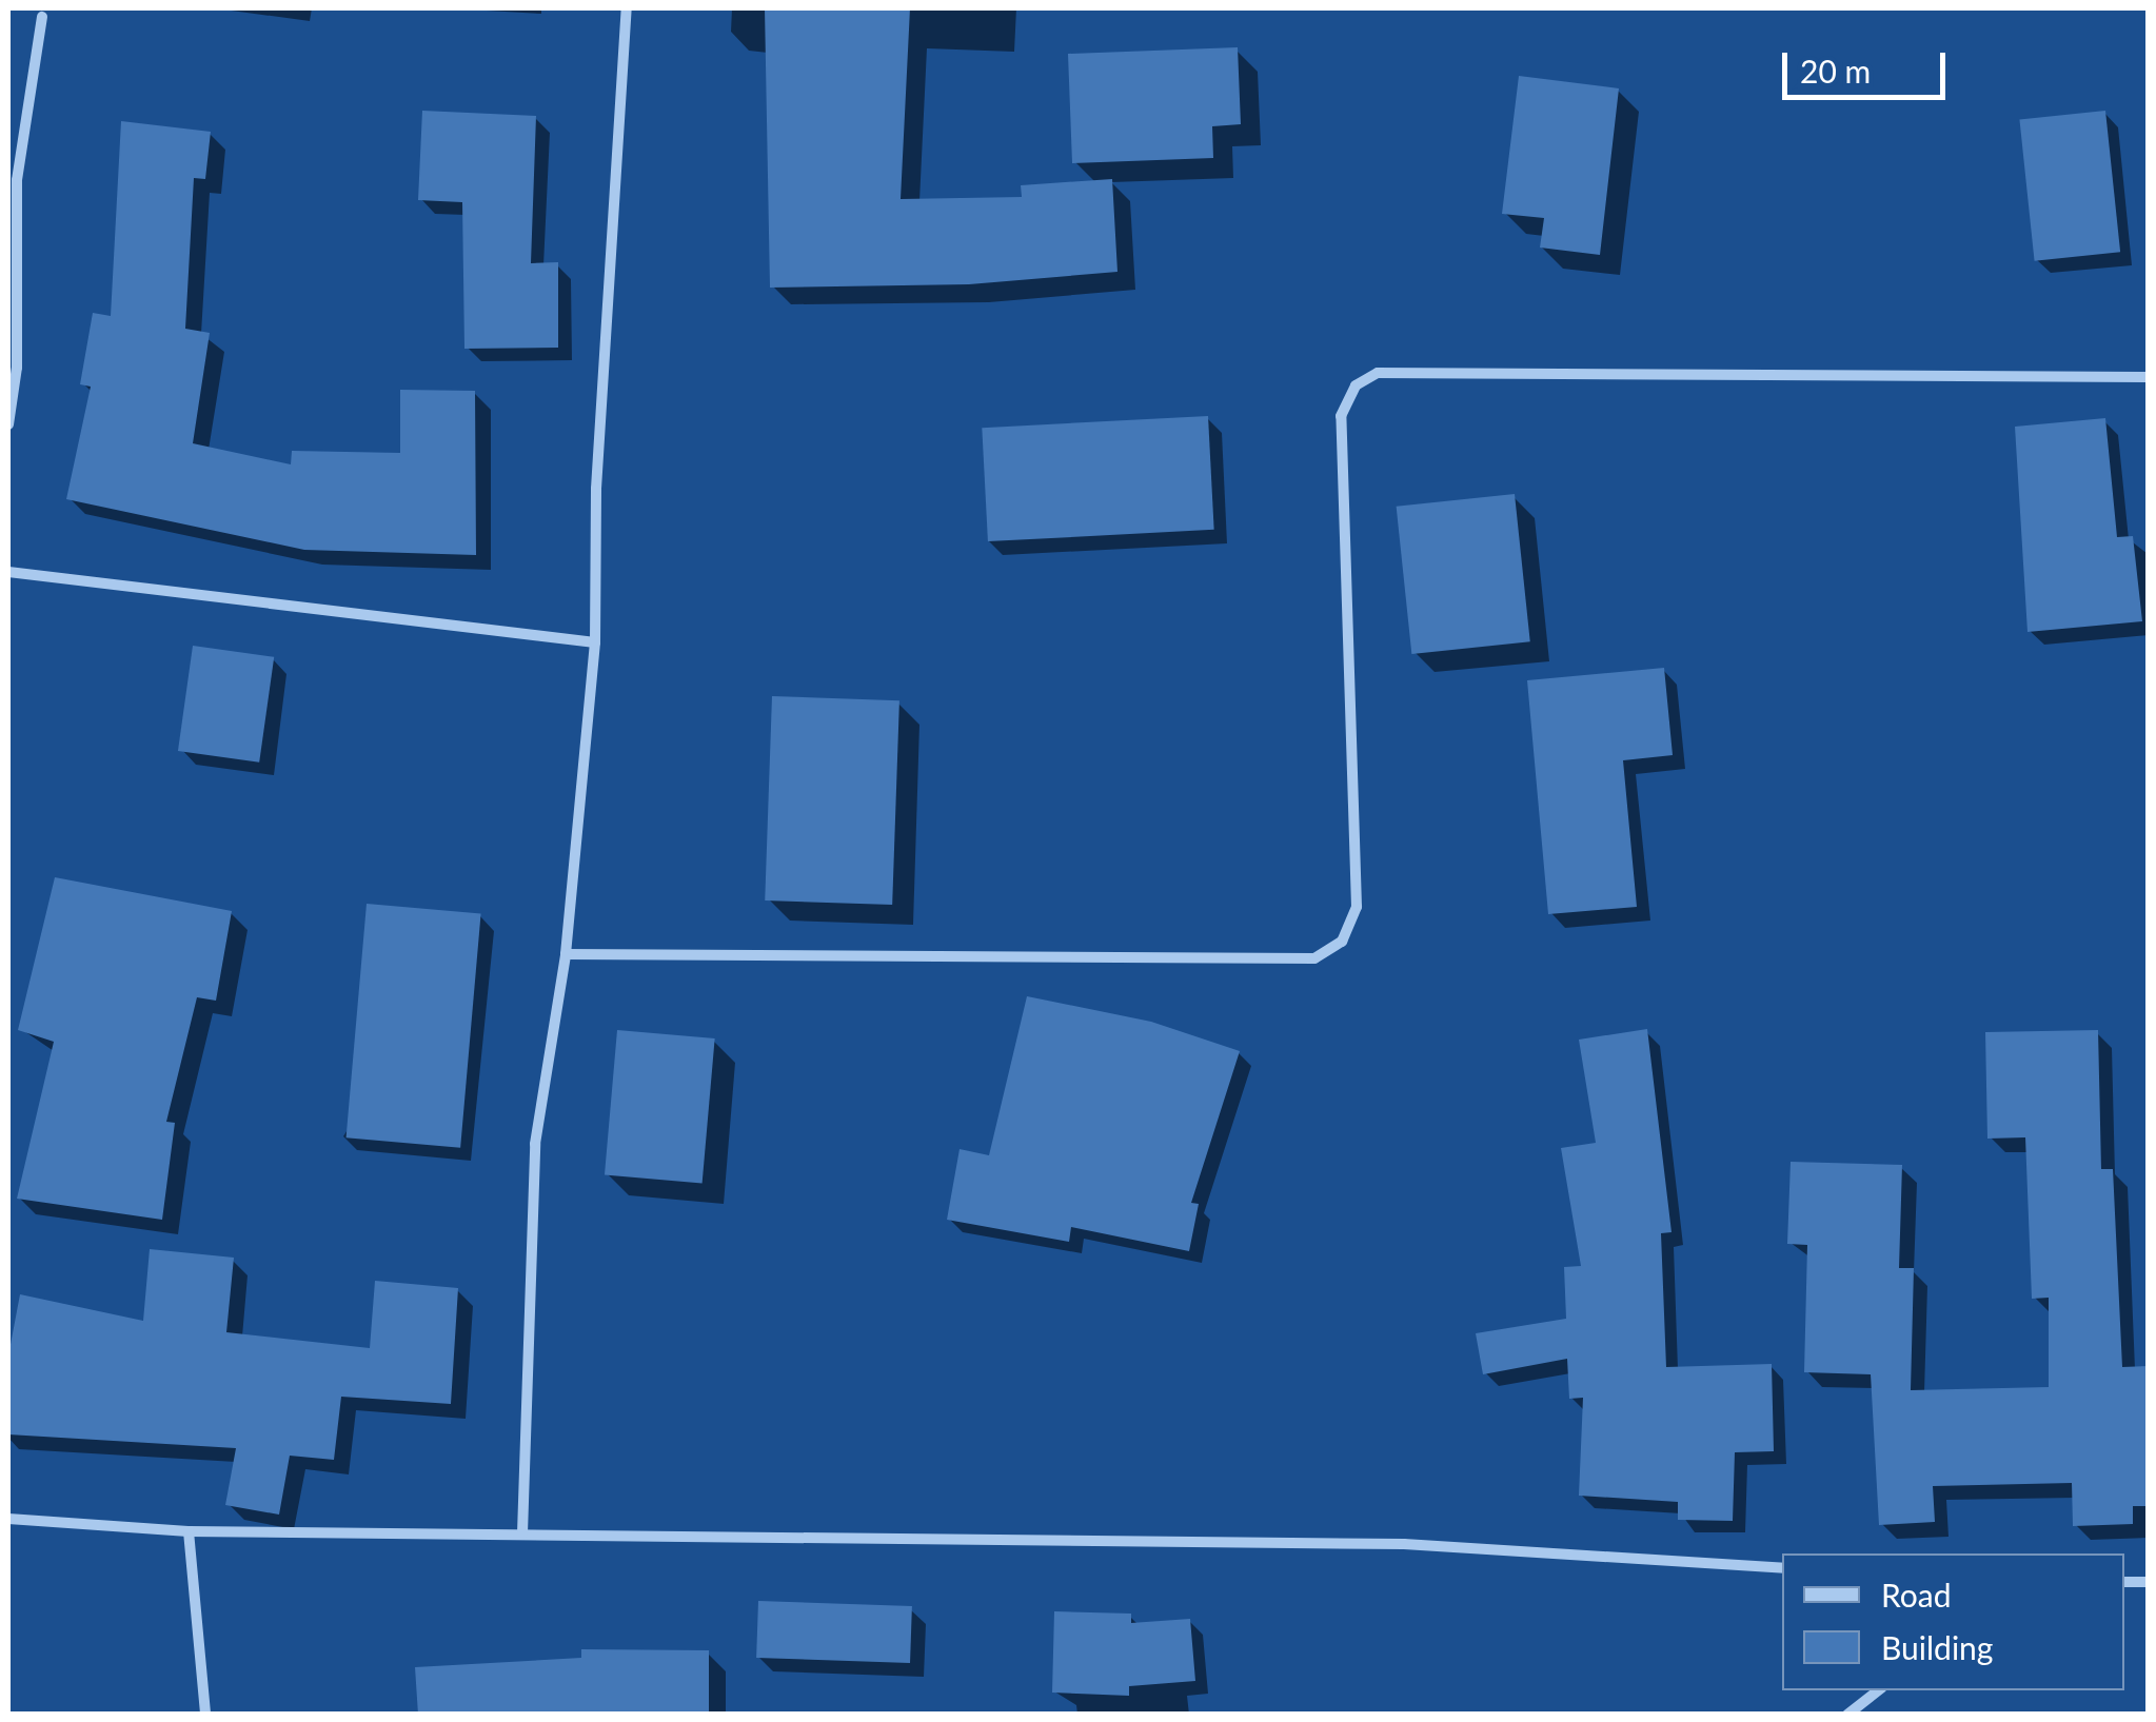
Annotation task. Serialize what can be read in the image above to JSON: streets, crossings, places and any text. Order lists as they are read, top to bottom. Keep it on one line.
{"legend":["Road","Building"],"scale_bar":"20 m"}
